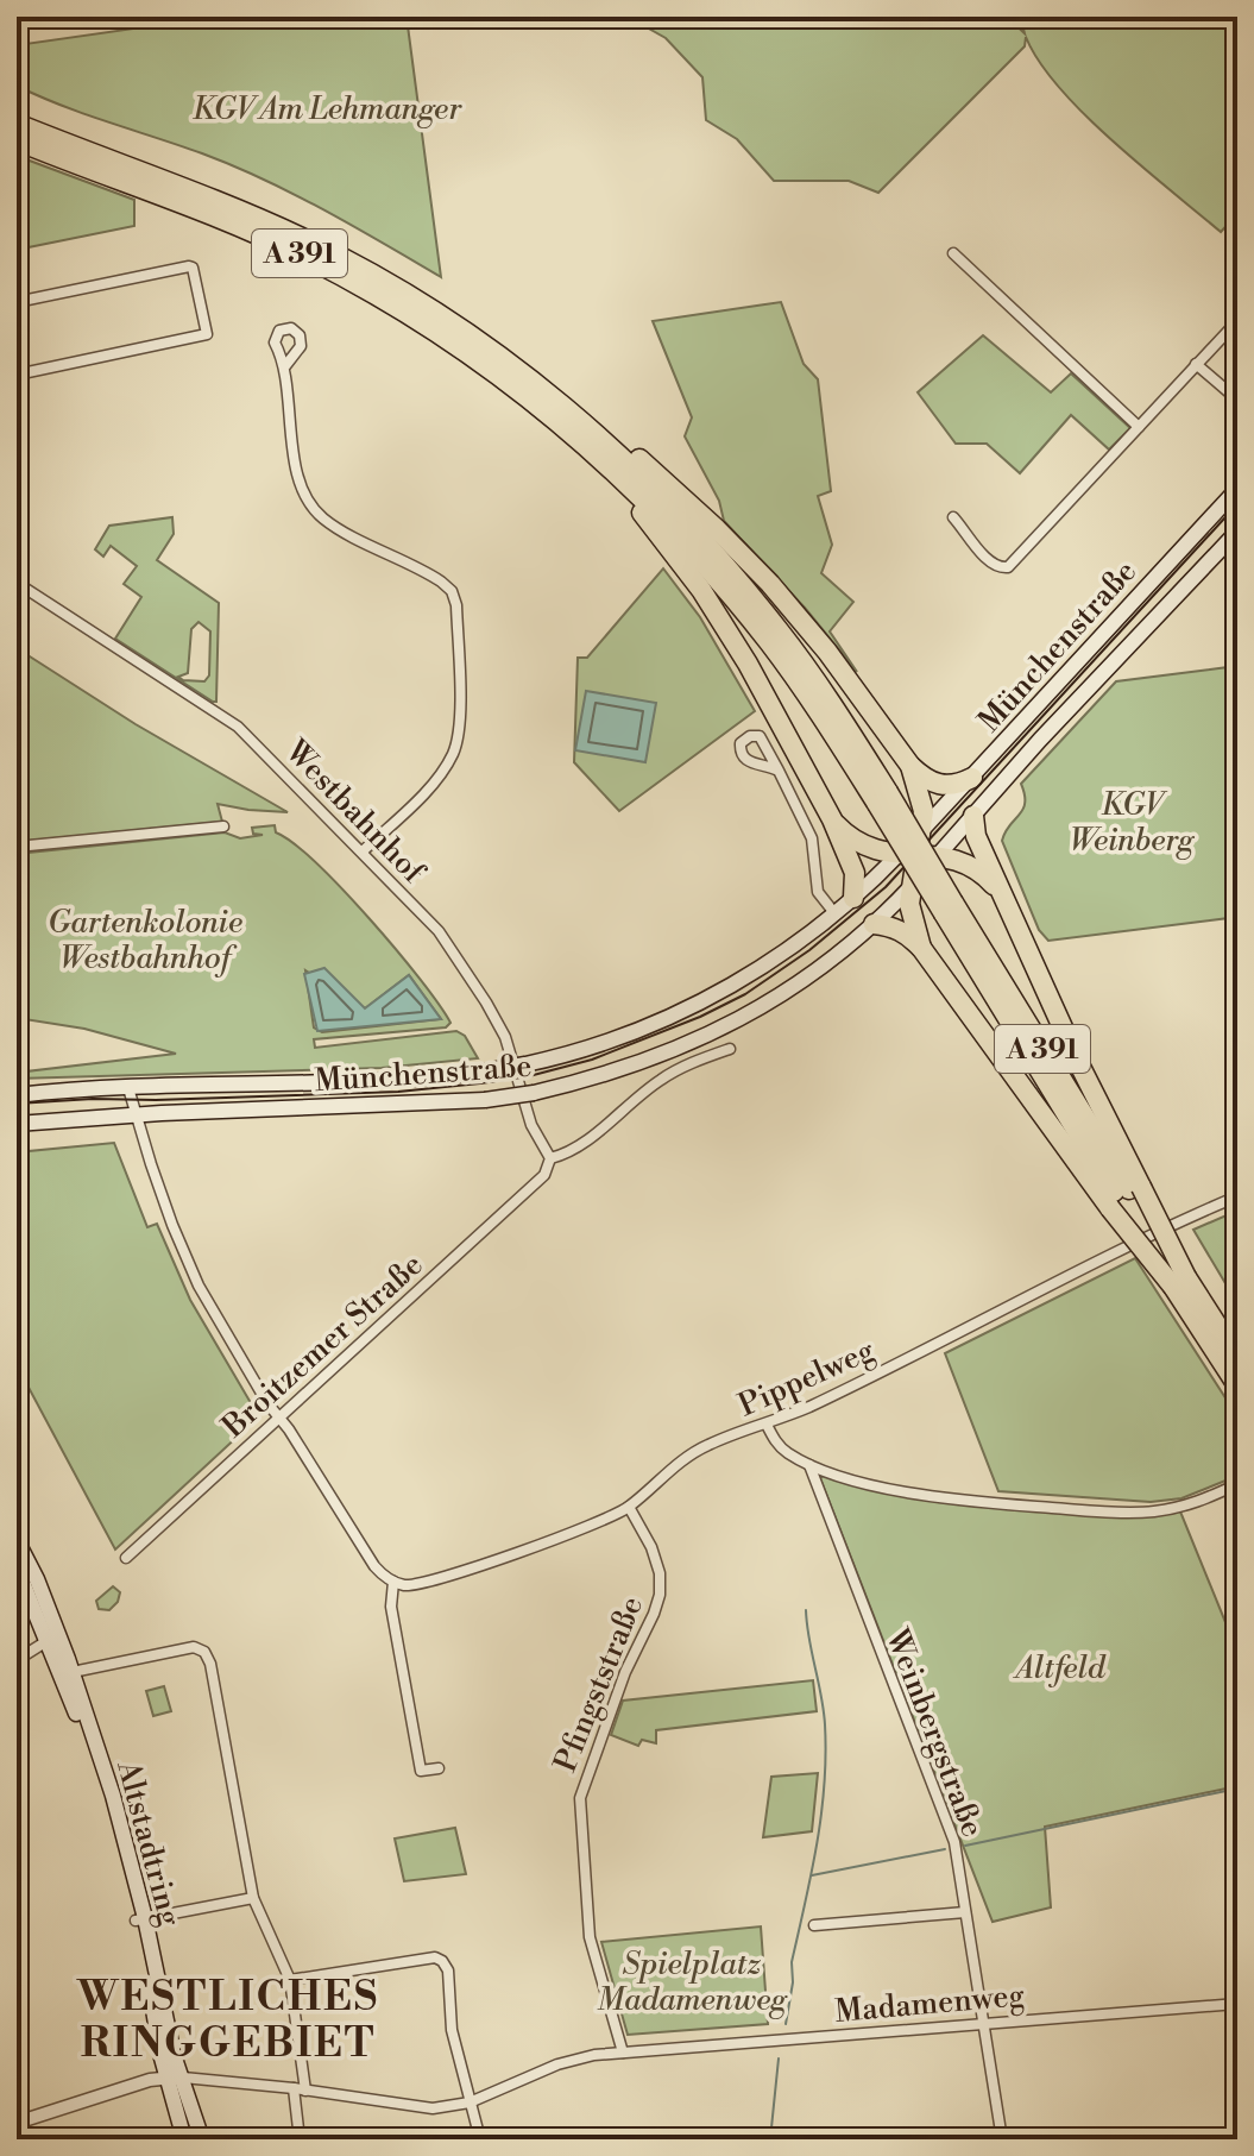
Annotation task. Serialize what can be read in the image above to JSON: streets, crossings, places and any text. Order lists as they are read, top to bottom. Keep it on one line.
{"streets":{"highway":["A 391"],"main road":["Münchenstraße","Altstadtring"],"street":["Westbahnhof","Broitzemer Straße","Pippelweg","Pfingststraße","Weinbergstraße","Madamenweg"]},"crossings":[["Westbahnhof","Broitzemer Straße"],["Pippelweg","Pfingststraße"],["Pfingststraße","Madamenweg"],["Weinbergstraße","Madamenweg"],["Altstadtring","Madamenweg"]],"districts":["WESTLICHES RINGGEBIET"],"parks":["KGV Am Lehmanger","KGV Weinberg","Gartenkolonie Westbahnhof","Altfeld","Spielplatz Madamenweg"]}
